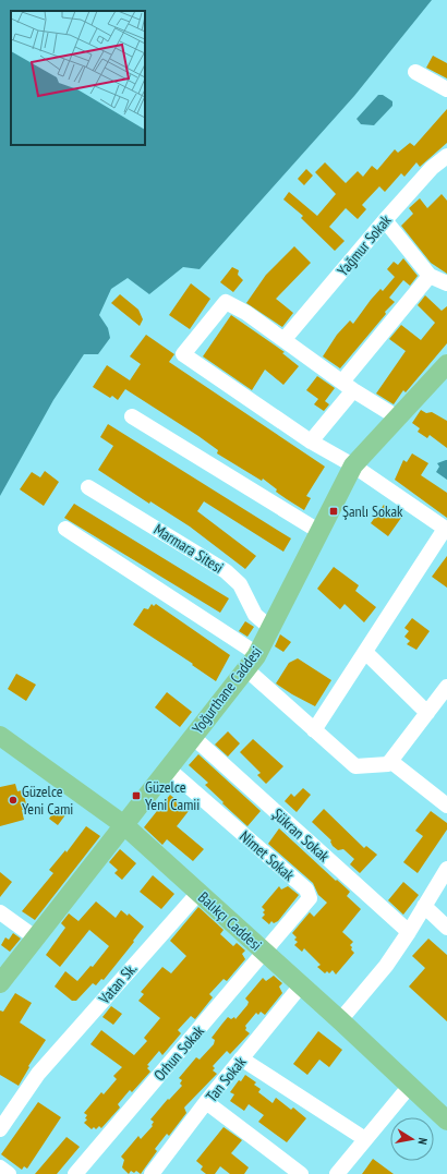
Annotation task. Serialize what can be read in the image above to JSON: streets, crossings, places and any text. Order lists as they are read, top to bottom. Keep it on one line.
{"streets":{"main road":["Yoğurthane Caddesi","Balıkçı Caddesi"],"street":["Yağmur Sokak","Marmara Sitesi","Şükran Sokak","Nimet Sokak","Vatan Sk.","Orhun Sokak","Tan Sokak"]},"crossings":[["Marmara Sitesi","Yoğurthane Caddesi"],["Yoğurthane Caddesi","Şükran Sokak"],["Yoğurthane Caddesi","Nimet Sokak"],["Yoğurthane Caddesi","Balıkçı Caddesi"],["Nimet Sokak","Balıkçı Caddesi"],["Nimet Sokak","Orhun Sokak"],["Balıkçı Caddesi","Vatan Sk."],["Balıkçı Caddesi","Orhun Sokak"],["Balıkçı Caddesi","Tan Sokak"]],"places":{"transit":["Şanlı Sokak","Güzelce Yeni Camii"],"other":["Güzelce Yeni Cami"]},"north":"right"}
